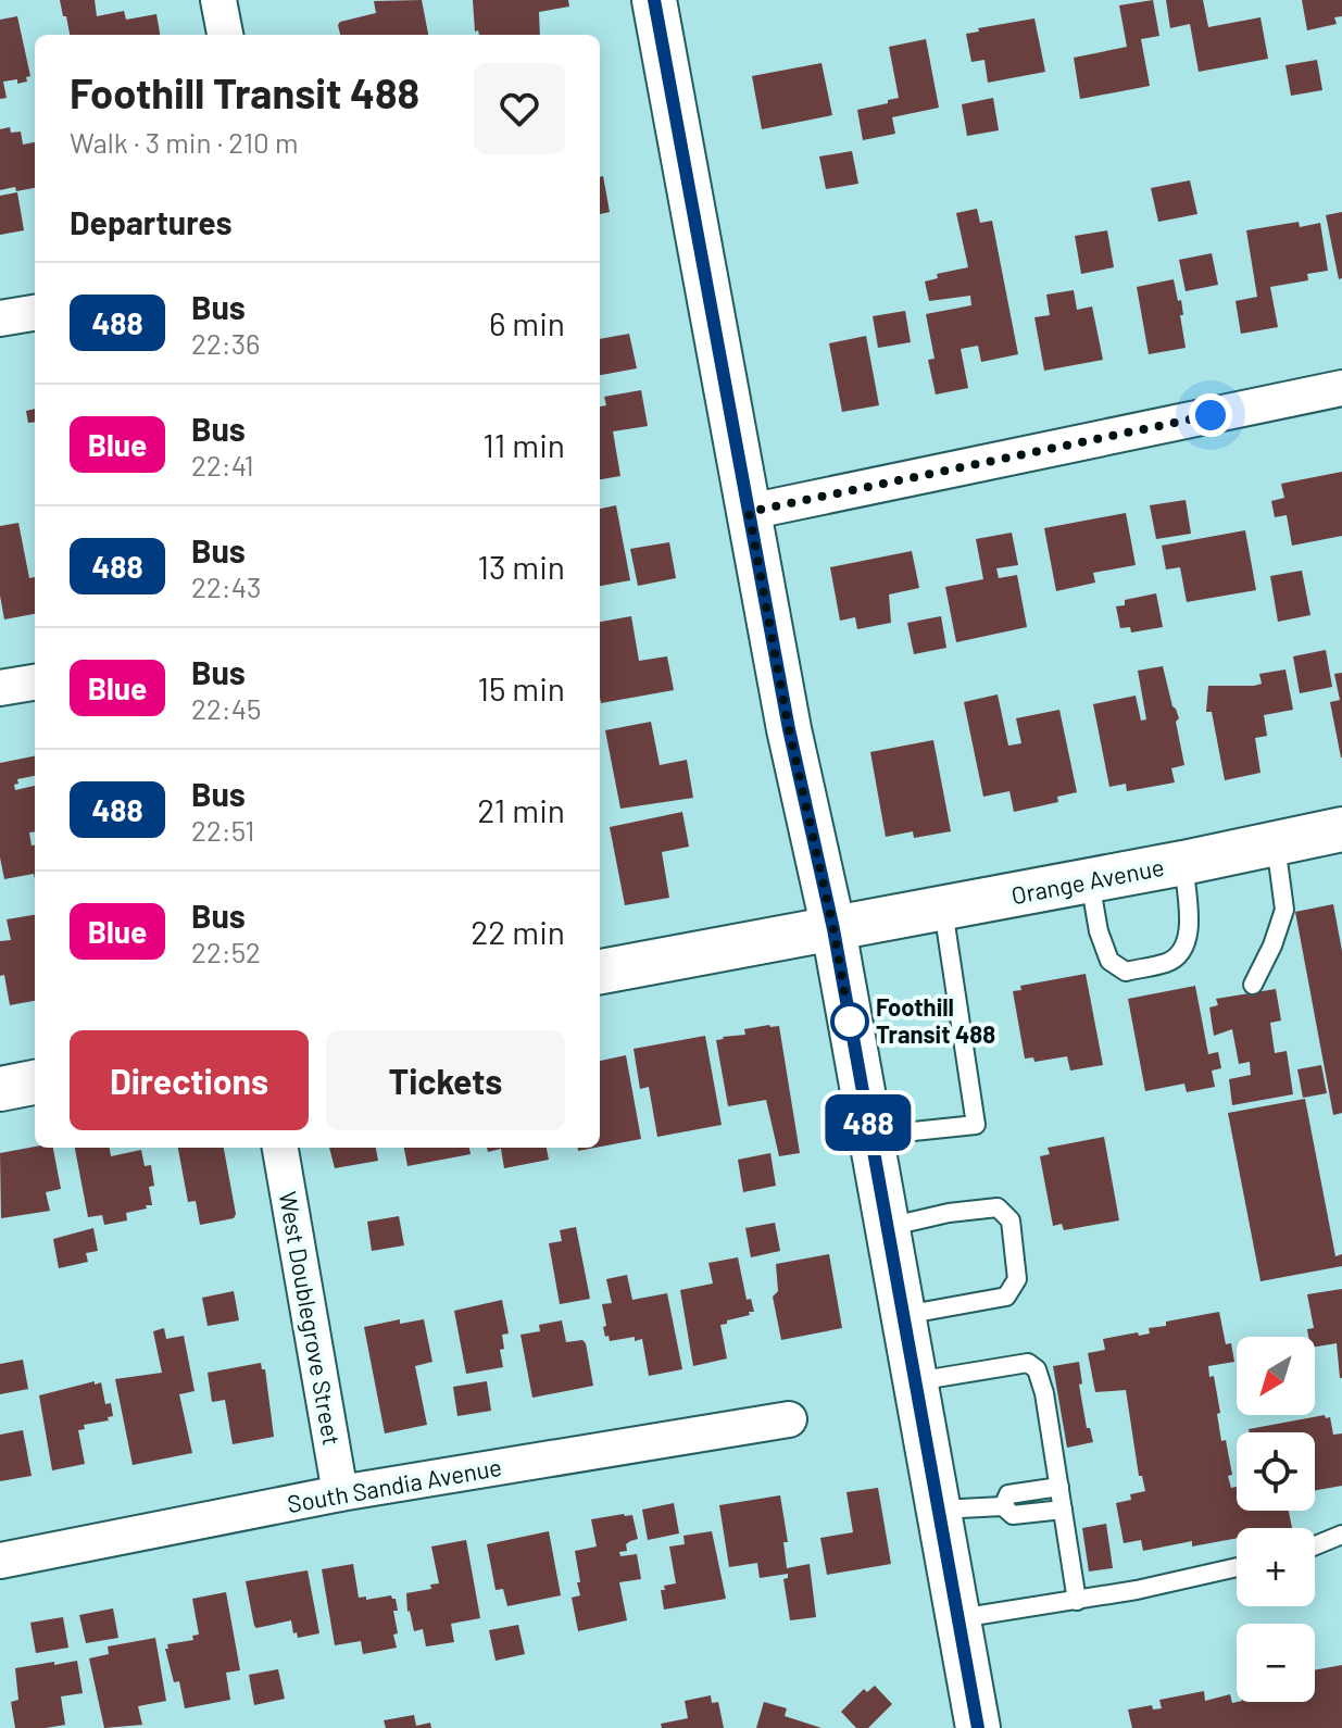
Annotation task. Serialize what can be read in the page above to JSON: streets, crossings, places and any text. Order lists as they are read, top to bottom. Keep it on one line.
{"streets":{"street":["Orange Avenue","West Doublegrove Street","South Sandia Avenue"]},"crossings":[["West Doublegrove Street","South Sandia Avenue"]],"places":["Foothill Transit 488"],"lines":["bus line 488"],"north":"bottom left","page":{"on_map":"488","heading":[["Foothill Transit 488","Walk · 3 min · 210 m"],"Departures"],"list":[{"mark":"488","name":"Bus","note":"22:36","value":"6 min"},{"mark":"Blue","name":"Bus","note":"22:41","value":"11 min"},{"mark":"488","name":"Bus","note":"22:43","value":"13 min"},{"mark":"Blue","name":"Bus","note":"22:45","value":"15 min"},{"mark":"488","name":"Bus","note":"22:51","value":"21 min"},{"mark":"Blue","name":"Bus","note":"22:52","value":"22 min"}],"buttons":["Directions","Tickets"],"map_buttons":["+","−"]}}
